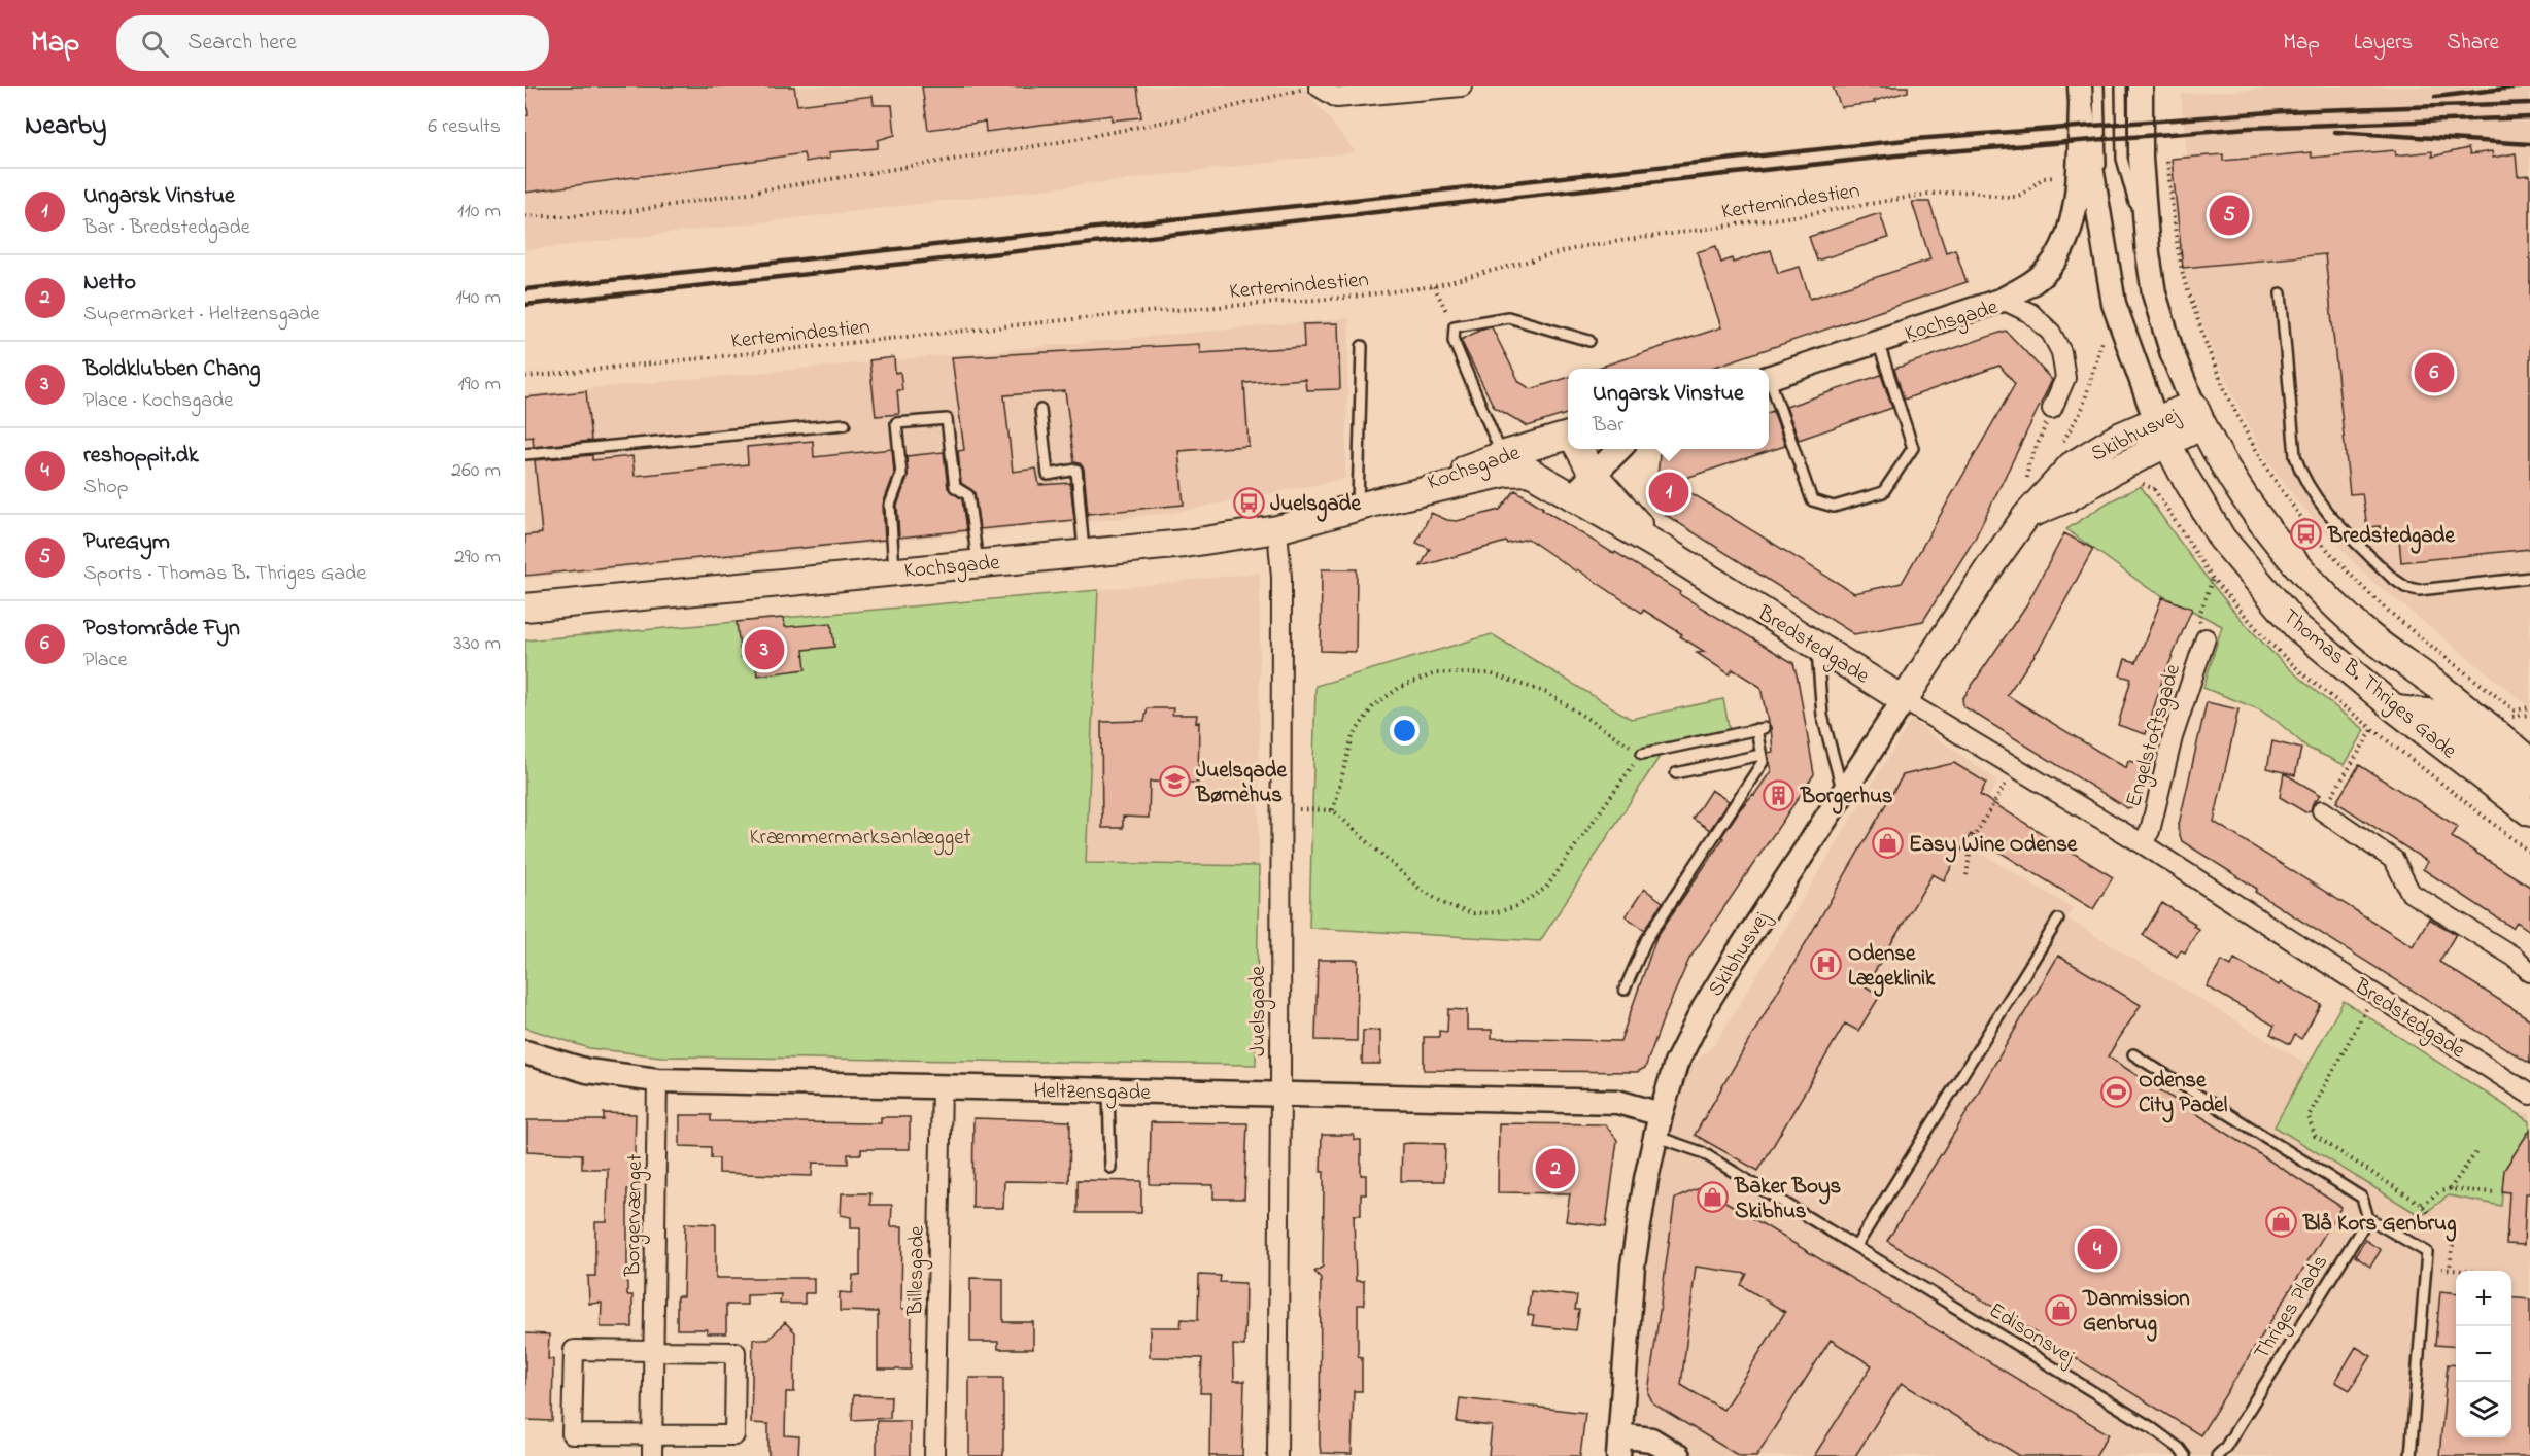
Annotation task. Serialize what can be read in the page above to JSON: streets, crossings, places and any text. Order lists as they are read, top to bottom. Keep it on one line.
{"streets":{"main road":["Kochsgade","Skibhusvej","Bredstedgade","Thomas B. Thriges Gade"],"street":["Engelstoftsgade","Juelsgade","Heltzensgade","Borgervænget","Billesgade"],"lane":["Thriges Plads","Edisonsvej"],"path":["Kertemindestien"]},"crossings":[["Kochsgade","Bredstedgade"],["Kochsgade","Juelsgade"],["Skibhusvej","Bredstedgade"],["Skibhusvej","Thomas B. Thriges Gade"],["Skibhusvej","Heltzensgade"],["Skibhusvej","Edisonsvej"],["Bredstedgade","Engelstoftsgade"],["Juelsgade","Heltzensgade"],["Heltzensgade","Borgervænget"],["Heltzensgade","Billesgade"],["Heltzensgade","Edisonsvej"]],"parks":["Kræmmermarksanlægget"],"places":{"bus stop":["Juelsgade","Bredstedgade"],"school or university":["Juelsgade Børnehus"],"building":["Borgerhus"],"shop":["Easy Wine Odense","Baker Boys Skibhus","Blå Kors Genbrug","Danmission Genbrug"],"hospital":["Odense Lægeklinik"],"sports":["Odense City Padel"]},"page":{"header":"Map","search":"Search here","nav":["Map","Layers","Share"],"heading":["Nearby","6 results"],"list":[{"mark":"1","name":"Ungarsk Vinstue","note":"Bar · Bredstedgade","value":"110 m"},{"mark":"2","name":"Netto","note":"Supermarket · Heltzensgade","value":"140 m"},{"mark":"3","name":"Boldklubben Chang","note":"Place · Kochsgade","value":"190 m"},{"mark":"4","name":"reshoppit.dk","note":"Shop","value":"260 m"},{"mark":"5","name":"PureGym","note":"Sports · Thomas B. Thriges Gade","value":"290 m"},{"mark":"6","name":"Postområde Fyn","note":"Place","value":"330 m"}],"pins":["5","6","1","3","2","4"],"popup":["Ungarsk Vinstue","Bar"],"map_buttons":["+","−"]}}
